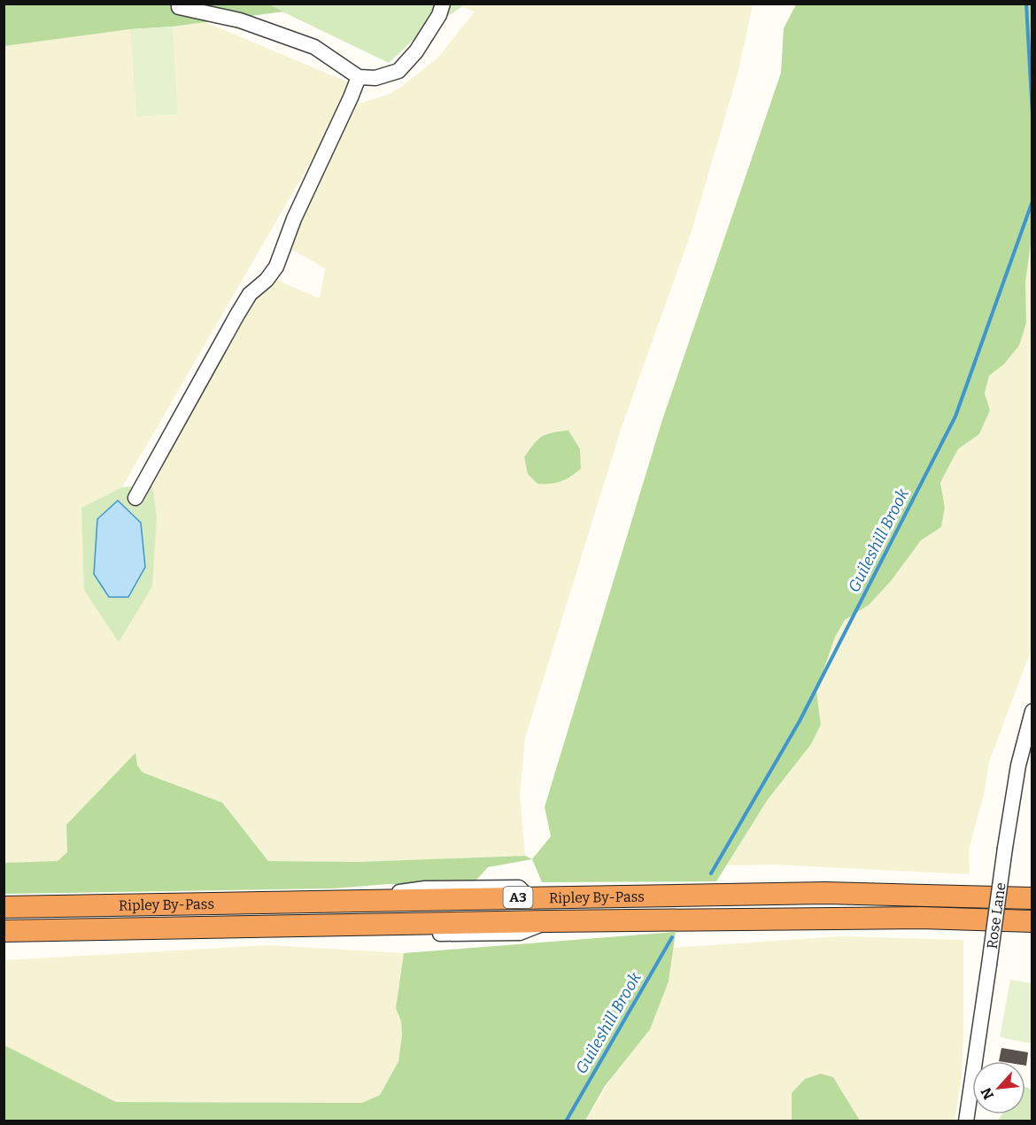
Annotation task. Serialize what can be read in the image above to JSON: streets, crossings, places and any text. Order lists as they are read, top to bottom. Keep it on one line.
{"streets":{"highway":["Ripley By-Pass","A3"],"street":["Rose Lane"]},"water":["Guileshill Brook"],"north":"bottom left"}
